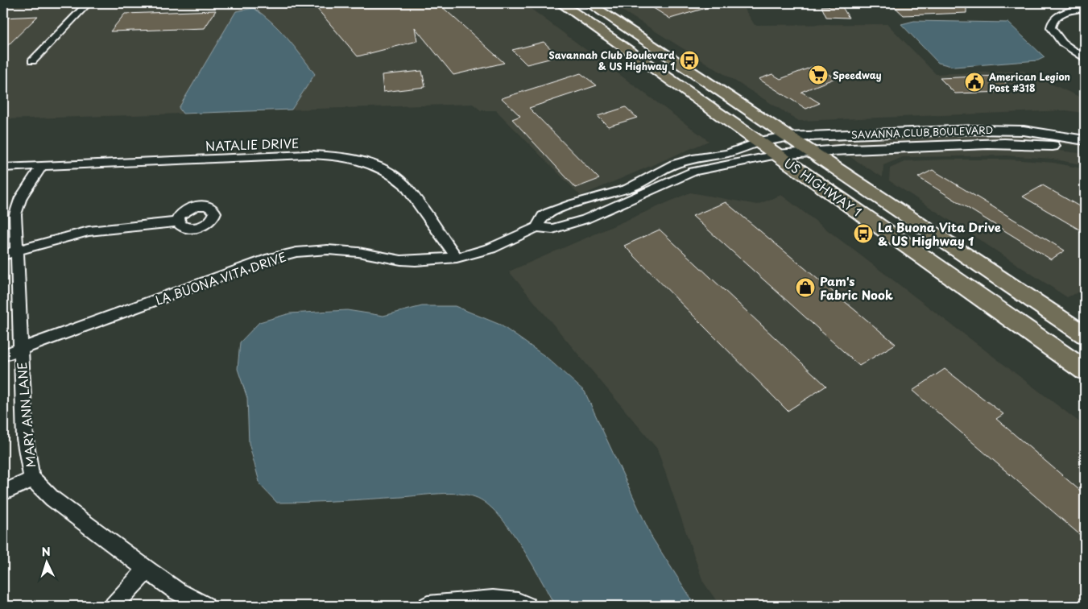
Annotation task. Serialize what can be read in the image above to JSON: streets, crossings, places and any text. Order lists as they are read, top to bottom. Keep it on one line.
{"streets":{"main road":["US HIGHWAY 1"],"street":["SAVANNA CLUB BOULEVARD","NATALIE DRIVE","LA BUONA VITA DRIVE","MARY ANN LANE"]},"crossings":[["SAVANNA CLUB BOULEVARD","US HIGHWAY 1"],["SAVANNA CLUB BOULEVARD","LA BUONA VITA DRIVE"],["NATALIE DRIVE","LA BUONA VITA DRIVE"],["NATALIE DRIVE","MARY ANN LANE"],["US HIGHWAY 1","LA BUONA VITA DRIVE"],["LA BUONA VITA DRIVE","MARY ANN LANE"]],"places":{"bus stop":["Savannah Club Boulevard & US Highway 1","La Buona Vita Drive & US Highway 1"],"supermarket":["Speedway"],"public building":["American Legion Post #318"],"shop":["Pam's Fabric Nook"]},"north":"top"}
